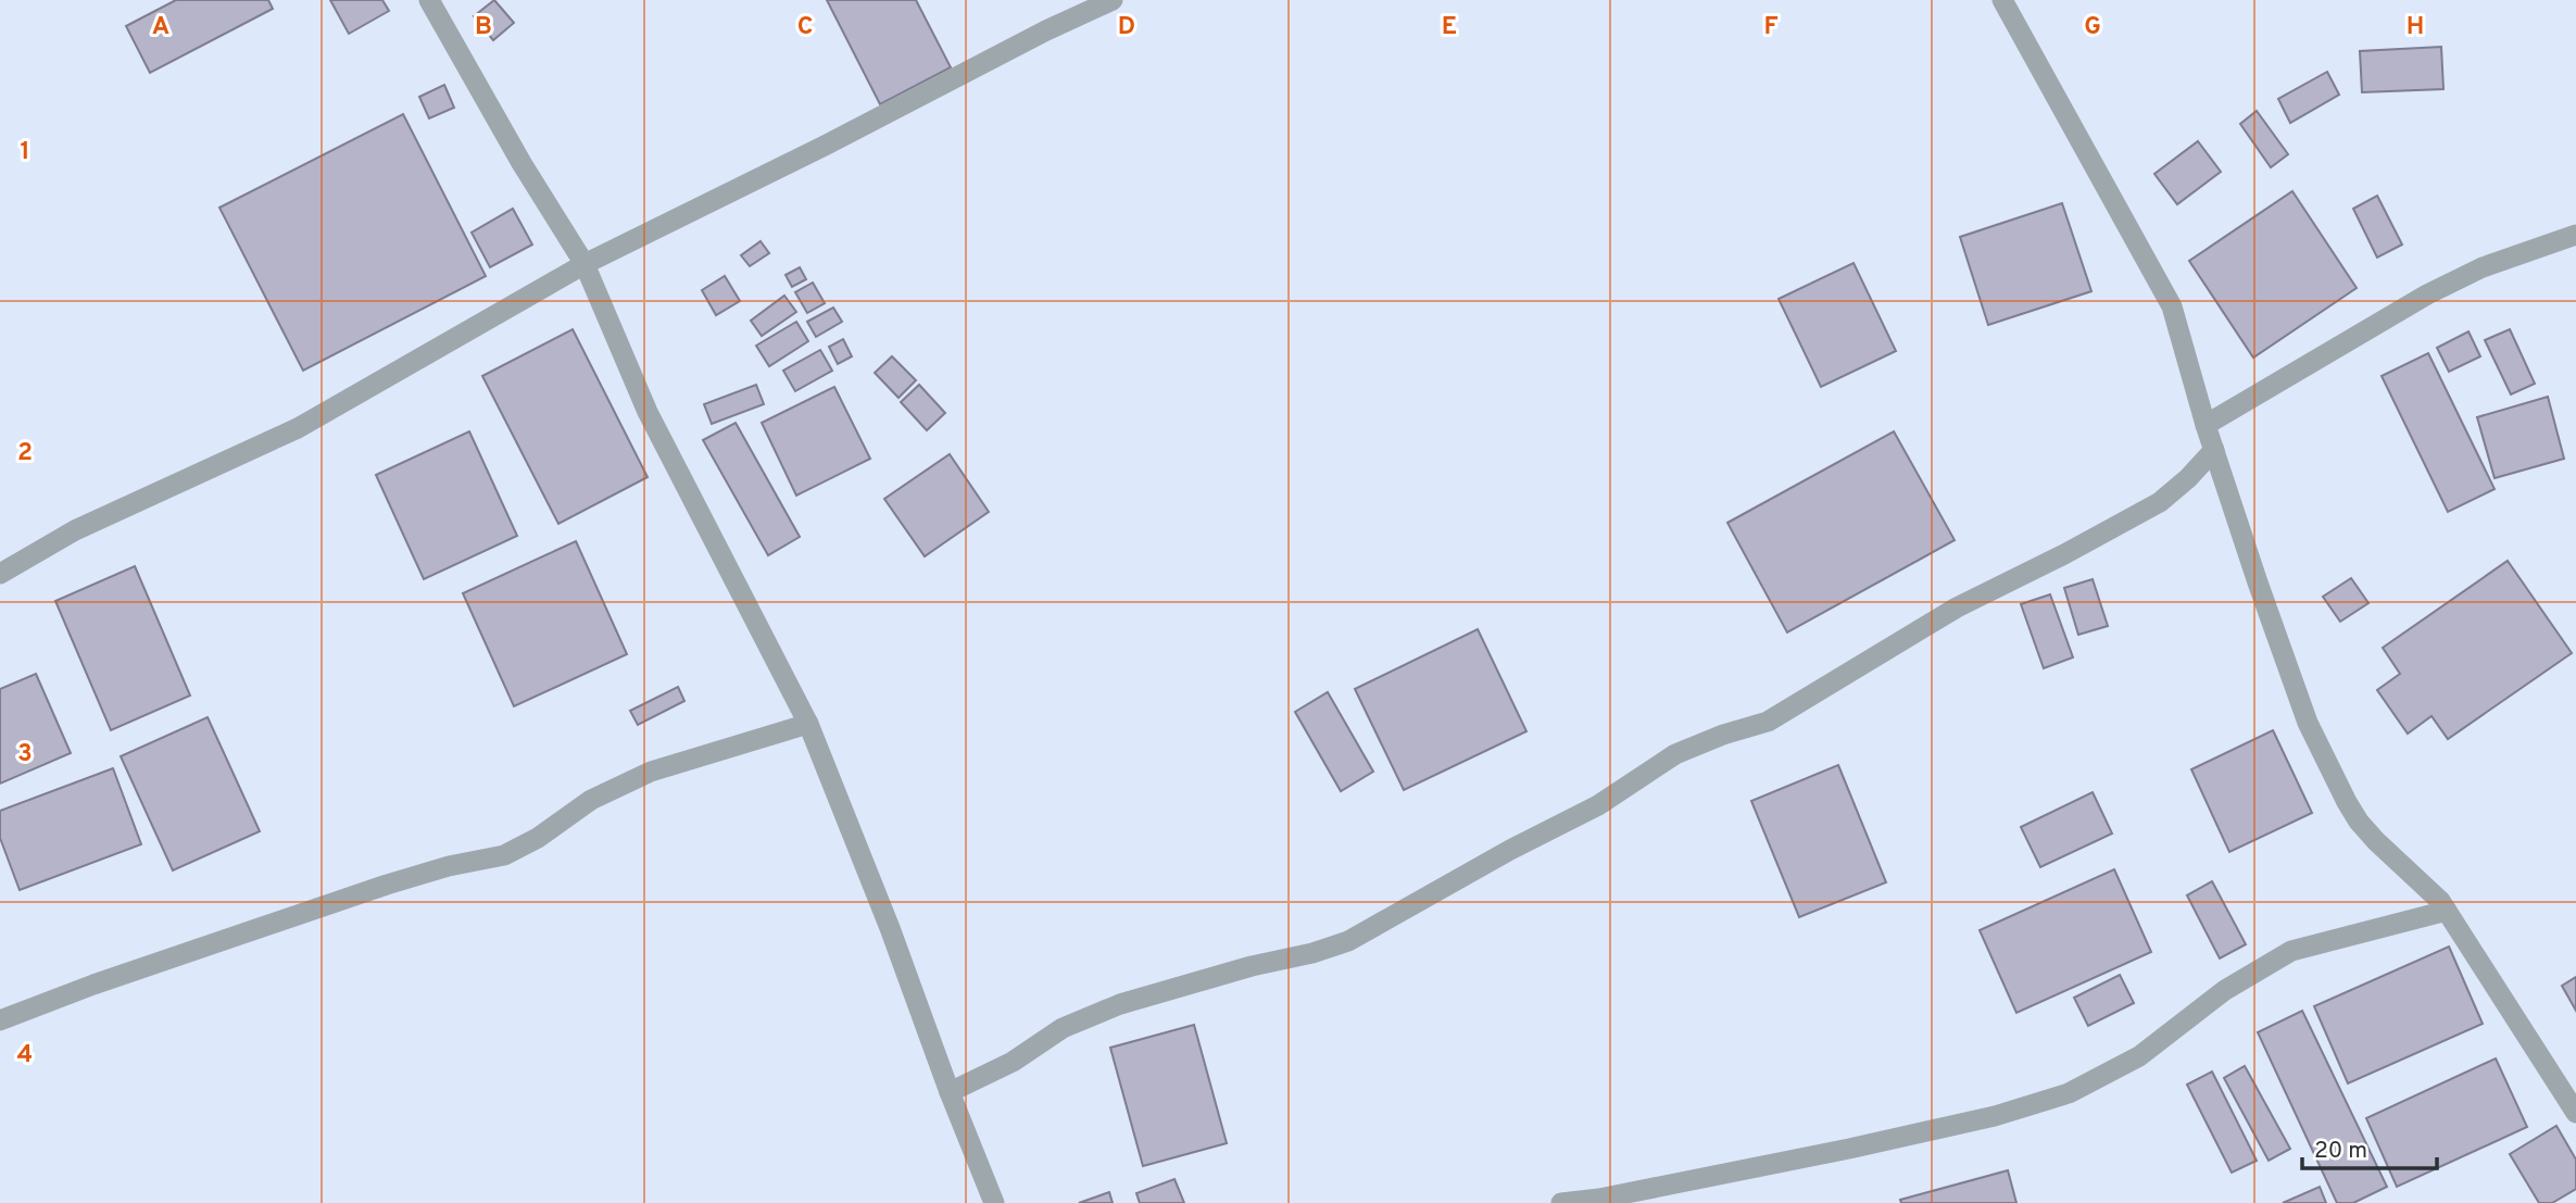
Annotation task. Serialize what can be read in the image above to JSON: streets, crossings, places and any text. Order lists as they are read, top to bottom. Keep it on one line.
{"scale_bar":"20 m","grid":{"columns":["A","B","C","D","E","F","G","H"],"rows":["1","2","3","4"]}}
